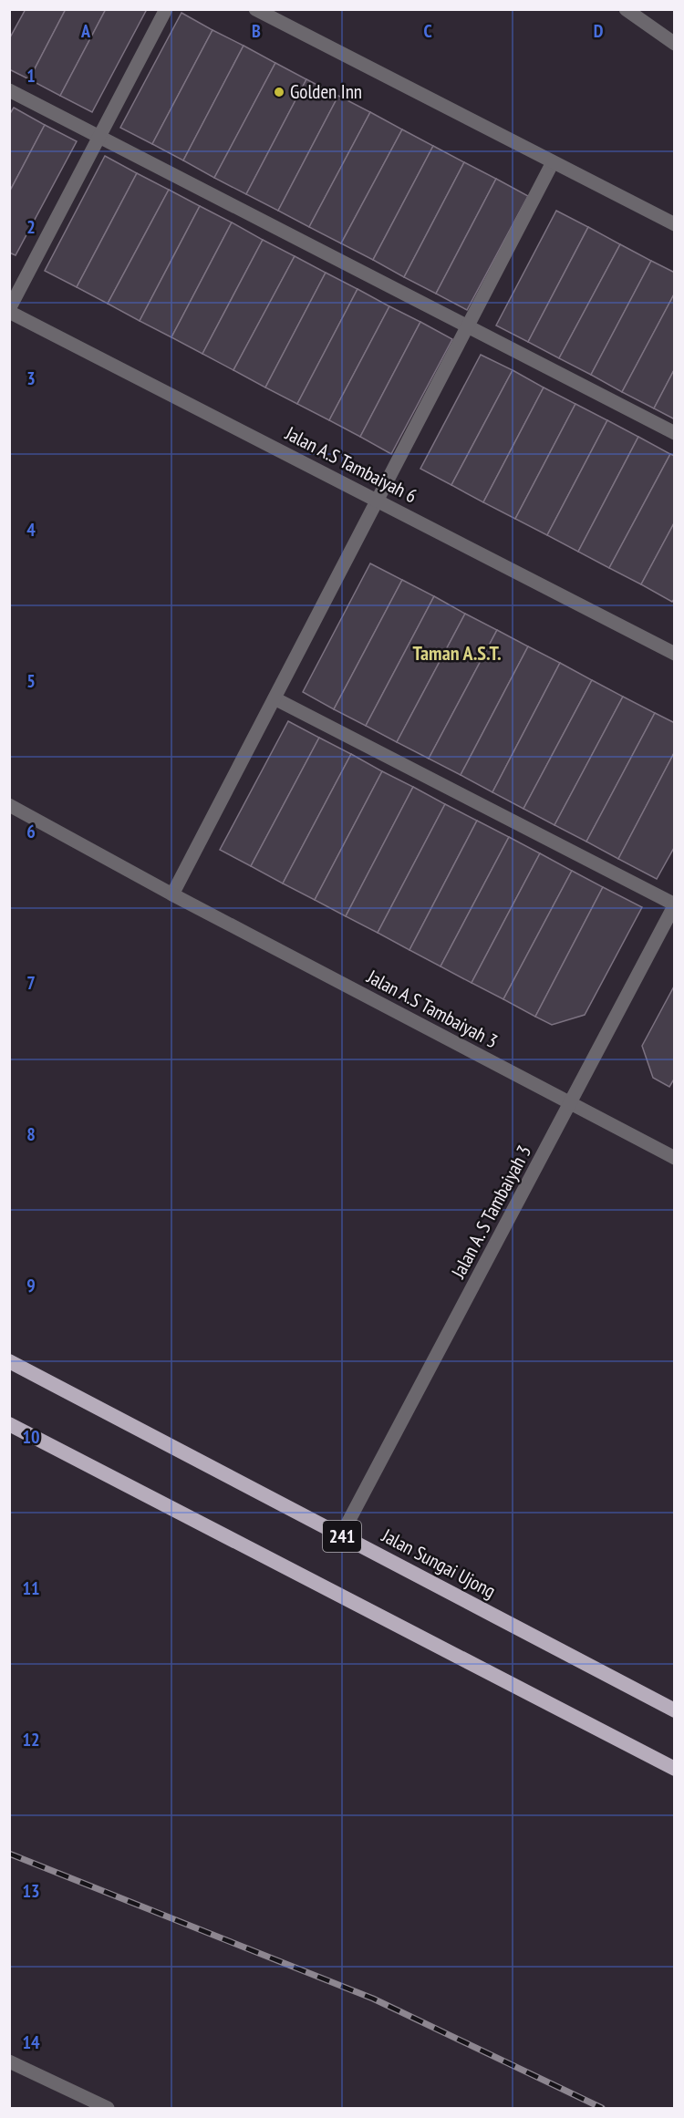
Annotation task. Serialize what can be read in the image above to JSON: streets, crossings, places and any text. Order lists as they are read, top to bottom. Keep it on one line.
{"streets":{"highway":["241","Jalan Sungai Ujong"],"street":["Jalan A.S Tambaiyah 6","Jalan A.S Tambaiyah 3","Jalan A. S Tambaiyah 3"]},"crossings":[["Jalan A.S Tambaiyah 3","Jalan A. S Tambaiyah 3"],["Jalan A. S Tambaiyah 3","Jalan Sungai Ujong"]],"districts":["Taman A.S.T."],"places":["Golden Inn"],"grid":{"columns":["A","B","C","D"],"rows":["1","2","3","4","5","6","7","8","9","10","11","12","13","14"]}}
